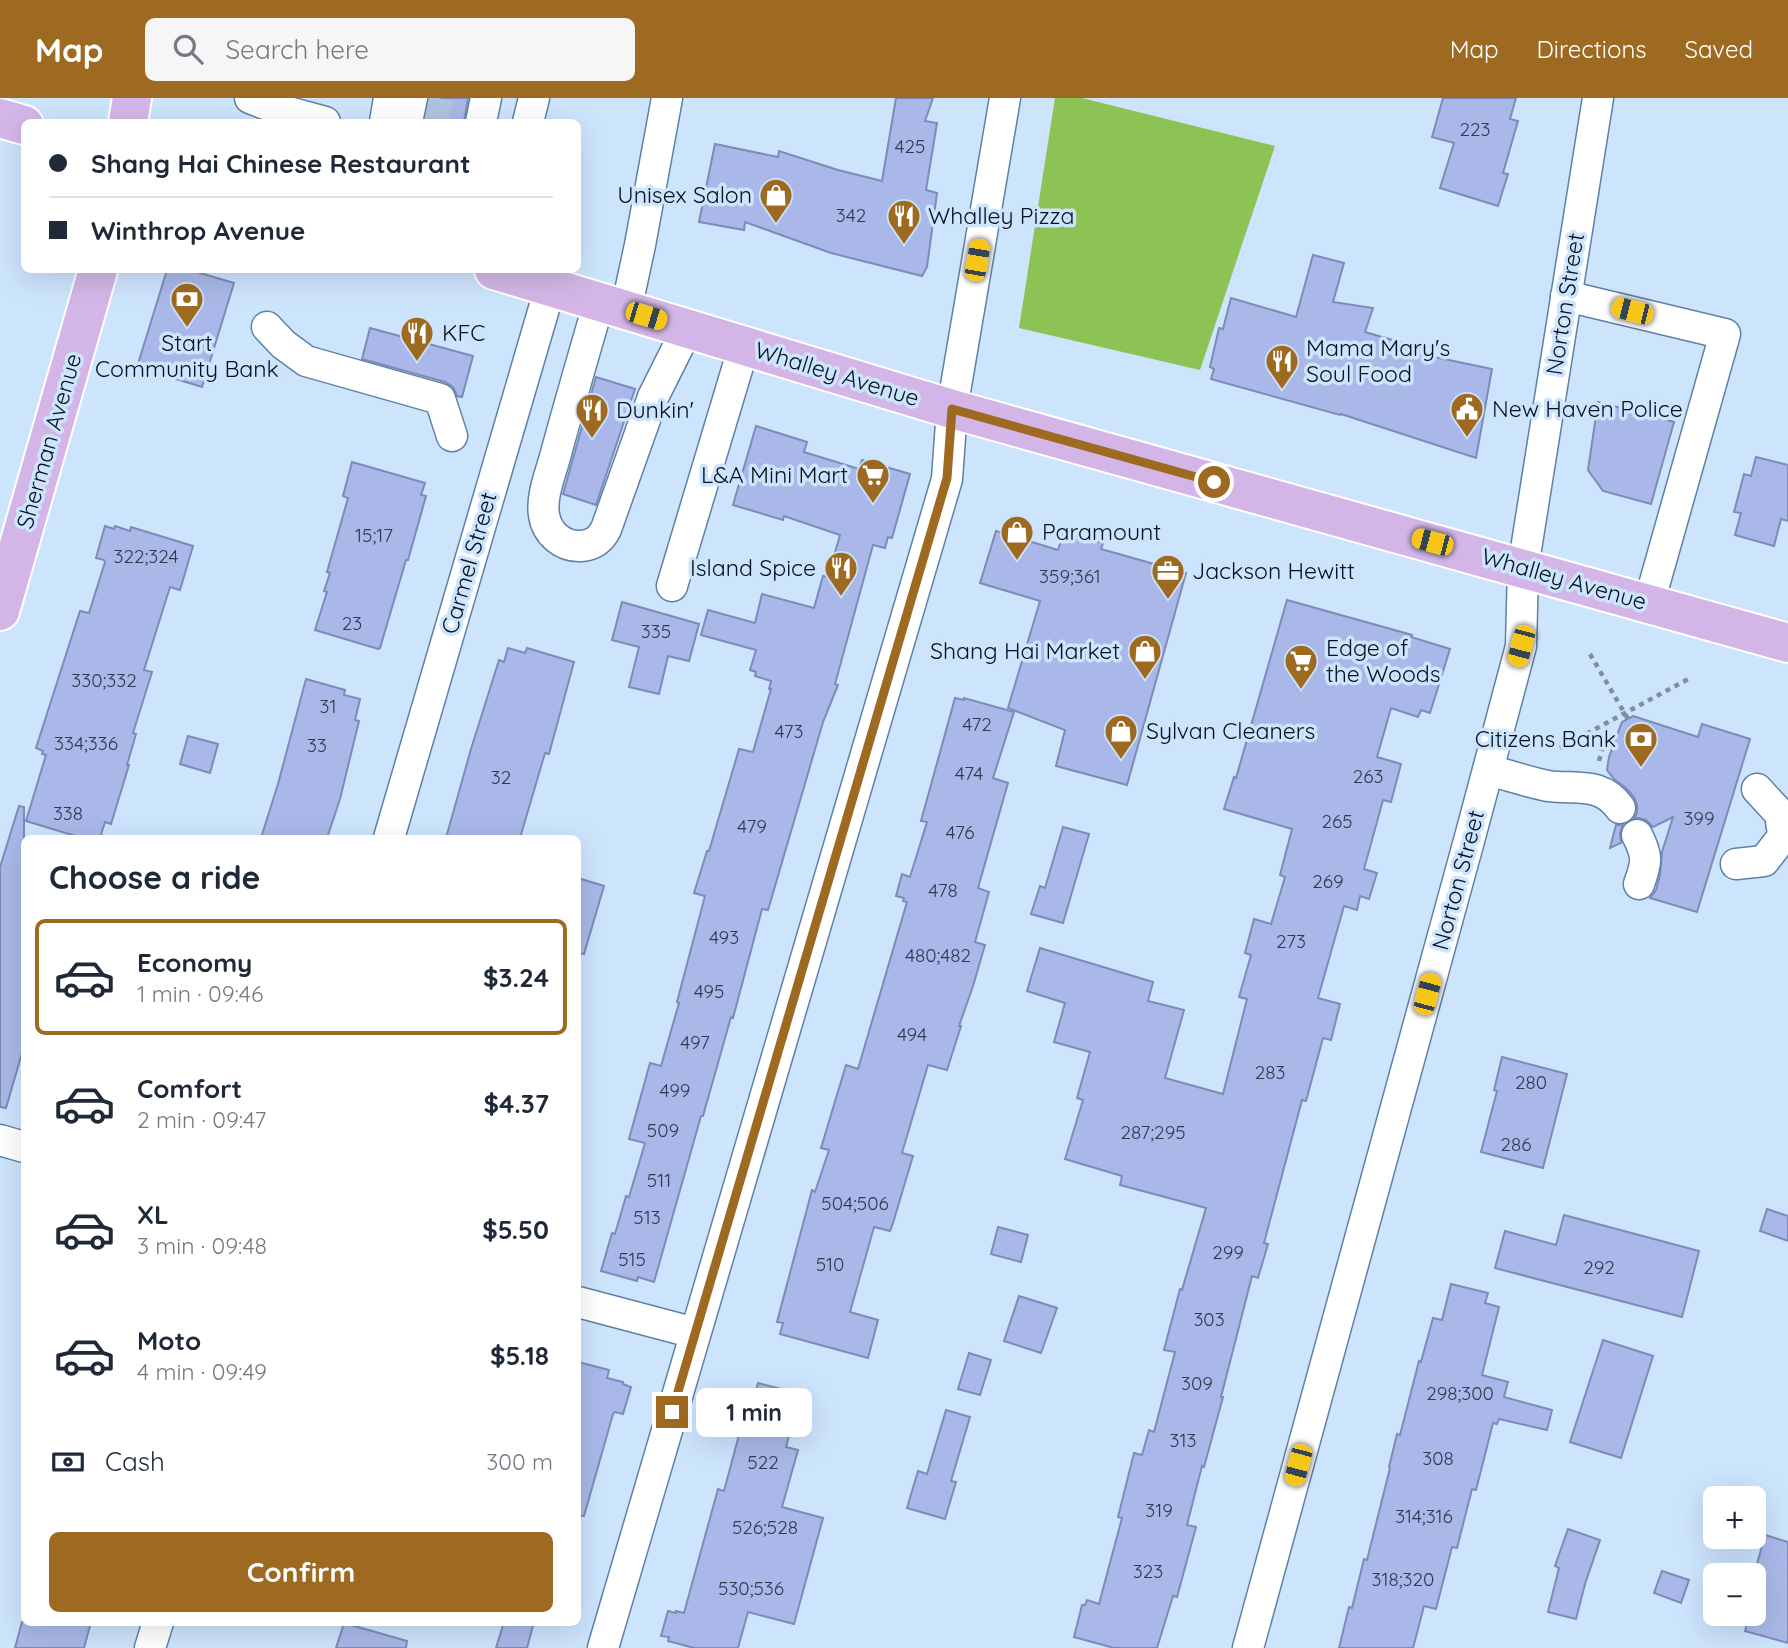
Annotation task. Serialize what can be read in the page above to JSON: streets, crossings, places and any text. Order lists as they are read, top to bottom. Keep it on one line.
{"streets":{"main road":["Whalley Avenue","Sherman Avenue"],"street":["Norton Street","Carmel Street"]},"crossings":[["Norton Street","Whalley Avenue"],["Whalley Avenue","Carmel Street"]],"places":{"shop":["Unisex Salon","Paramount","Shang Hai Market","Sylvan Cleaners"],"restaurant":["Whalley Pizza","KFC","Mama Mary's Soul Food","Dunkin'","Island Spice"],"bank":["Start Community Bank","Citizens Bank"],"public building":["New Haven Police"],"supermarket":["L&A Mini Mart","Edge of the Woods"],"office":["Jackson Hewitt"]},"house_numbers":["223","425","342","15;17","322;324","359;361","23","335","330;332","31","472","473","334;336","33","474","263","32","338","399","265","479","476","269","478","493","273","480;482","495","494","497","283","280","499","509","287;295","286","511","504;506","513","299","515","510","292","303","309","298;300","313","308","522","319","314;316","526;528","323","318;320","530;536"],"page":{"header":"Map","search":"Search here","nav":["Map","Directions","Saved"],"banner":["Shang Hai Chinese Restaurant","Winthrop Avenue"],"heading":"Choose a ride","list":[{"name":"Economy","note":"1 min · 09:46","value":"$3.24"},{"name":"Comfort","note":"2 min · 09:47","value":"$4.37"},{"name":"XL","note":"3 min · 09:48","value":"$5.50"},{"name":"Moto","note":"4 min · 09:49","value":"$5.18"}],"bubble":"1 min","pay":["Cash","300 m"],"map_buttons":["+","−"],"buttons":"Confirm"}}
